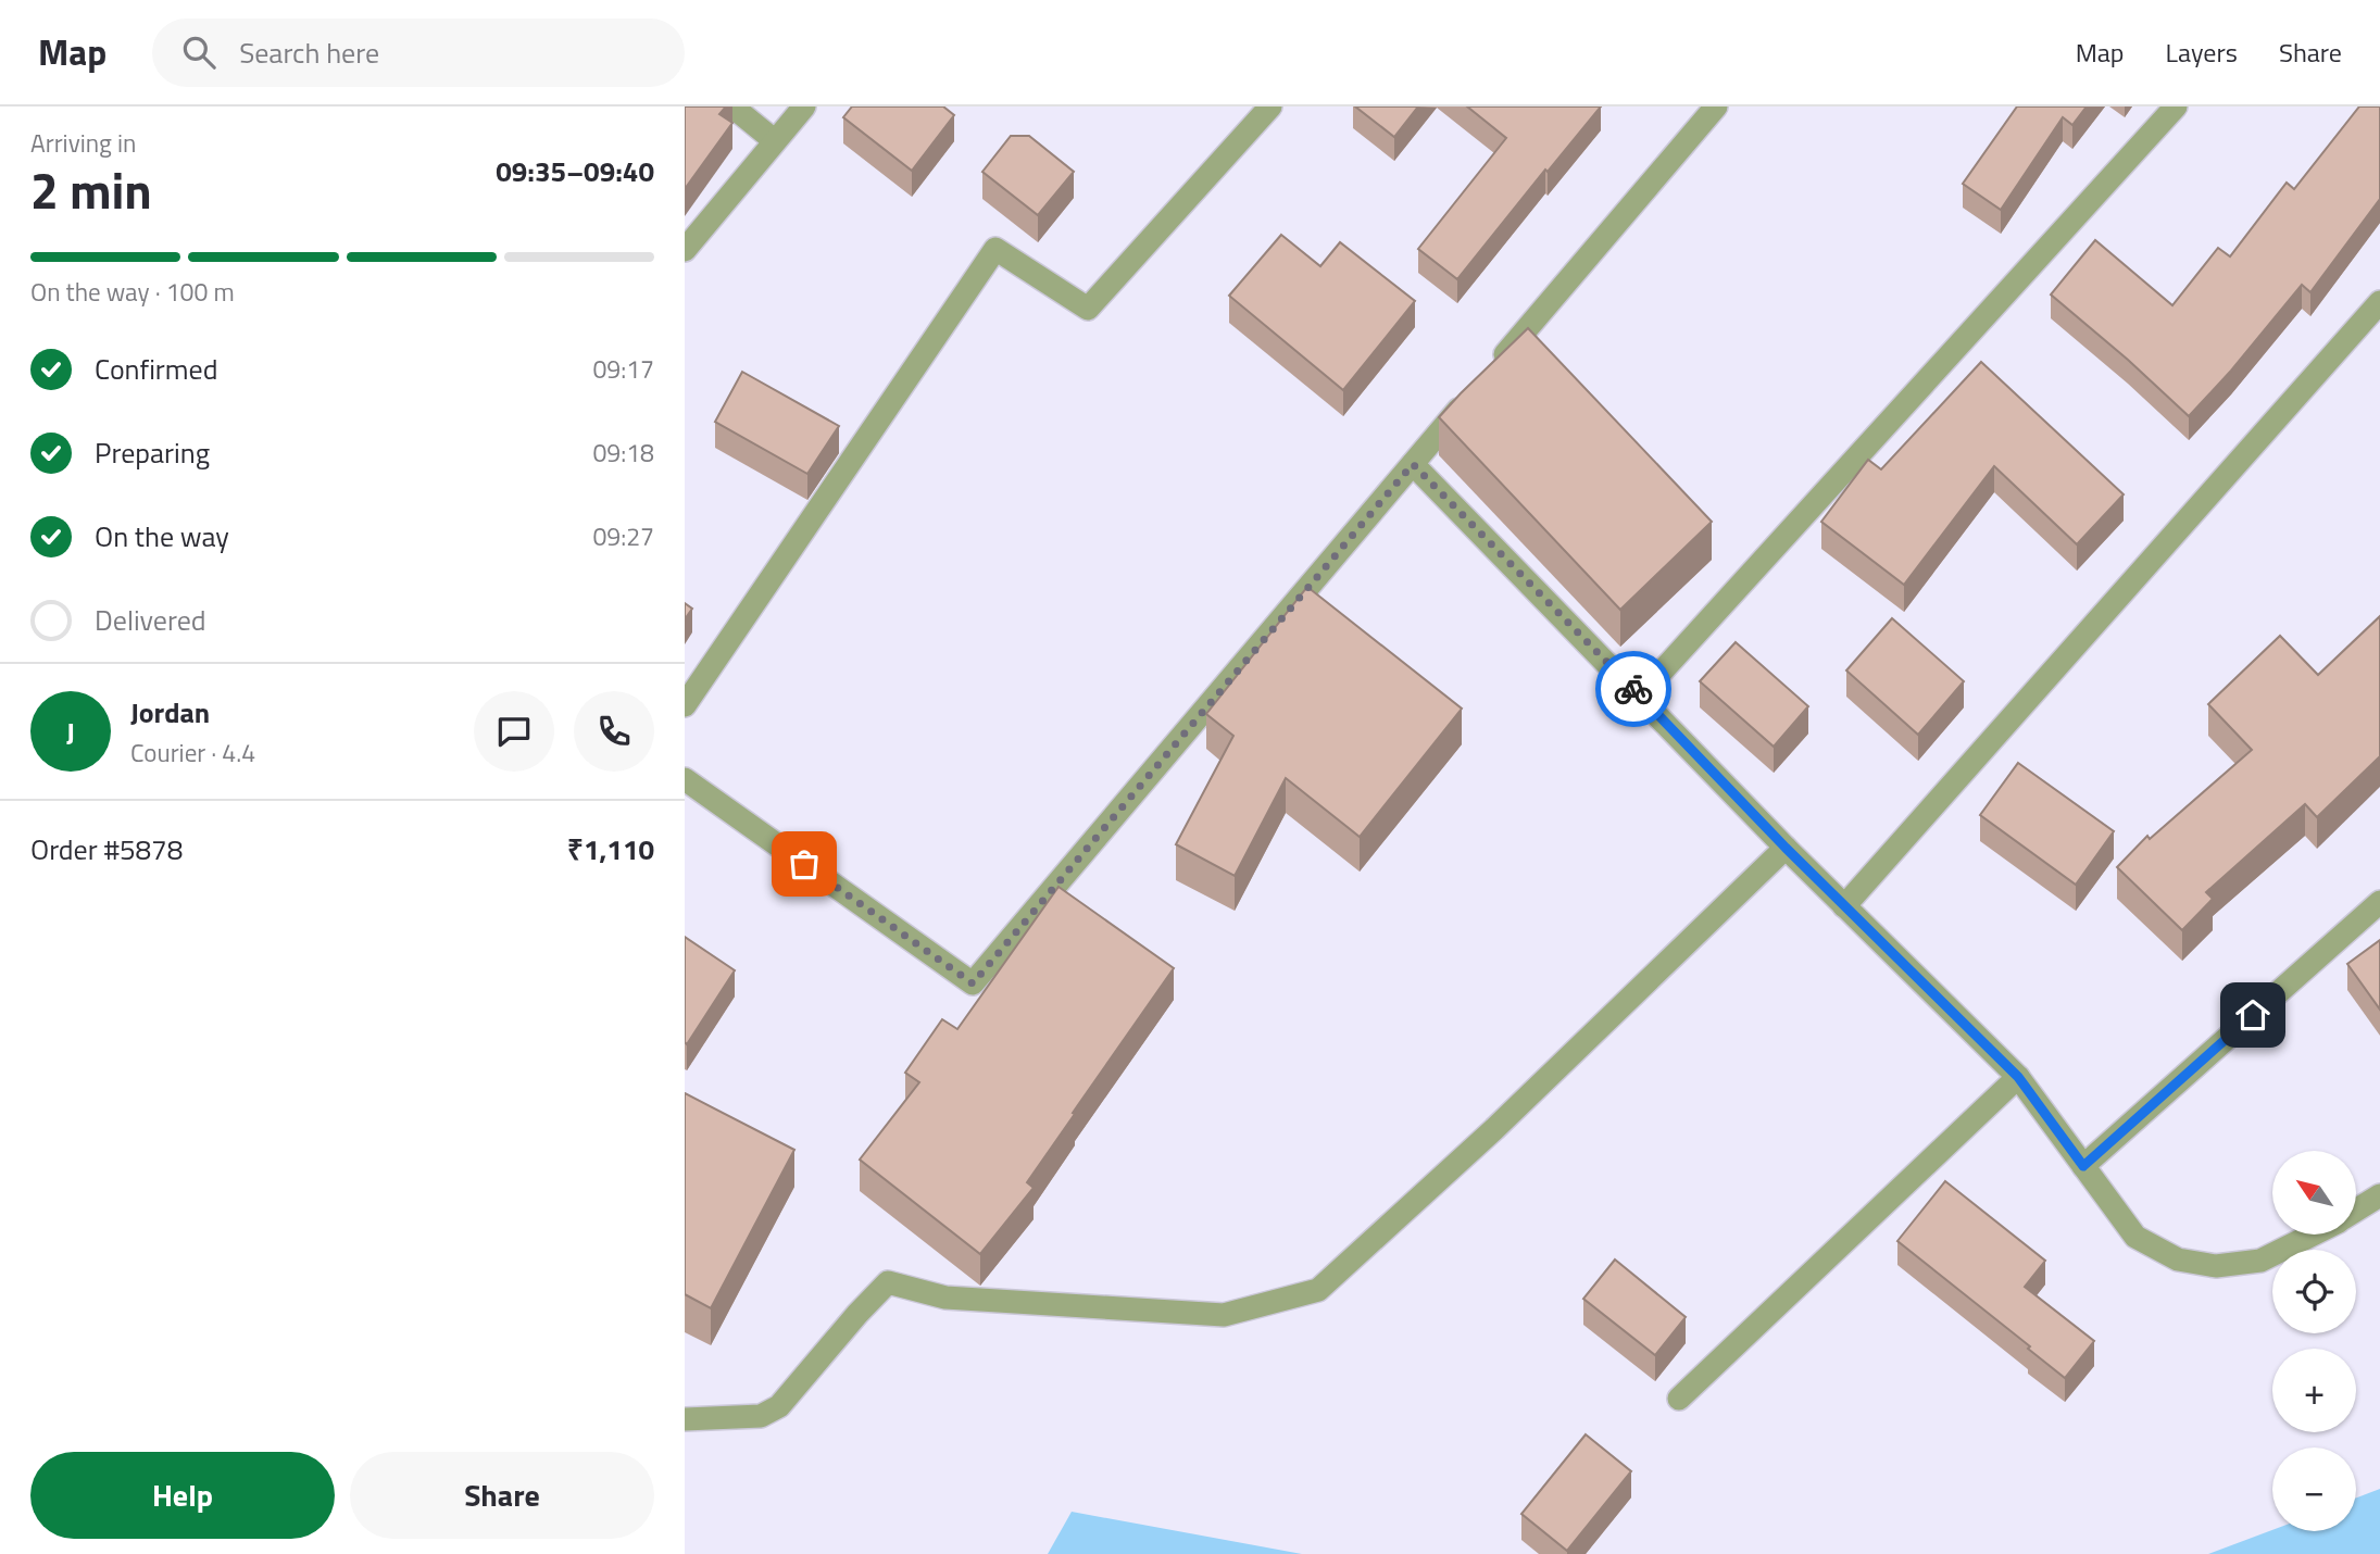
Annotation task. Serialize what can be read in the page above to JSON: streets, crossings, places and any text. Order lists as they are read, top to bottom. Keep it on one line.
{"north":"top left","page":{"header":"Map","search":"Search here","nav":["Map","Layers","Share"],"heading":["2 min","Arriving in","09:35–09:40"],"panel":["Jordan","Courier · 4.4","Order #5878","₹1,110"],"bar":"On the way · 100 m","list":[["Confirmed","09:17"],["Preparing","09:18"],["On the way","09:27"],"Delivered"],"round":"J","map_buttons":["+","−"],"buttons":["Help","Share"]}}
